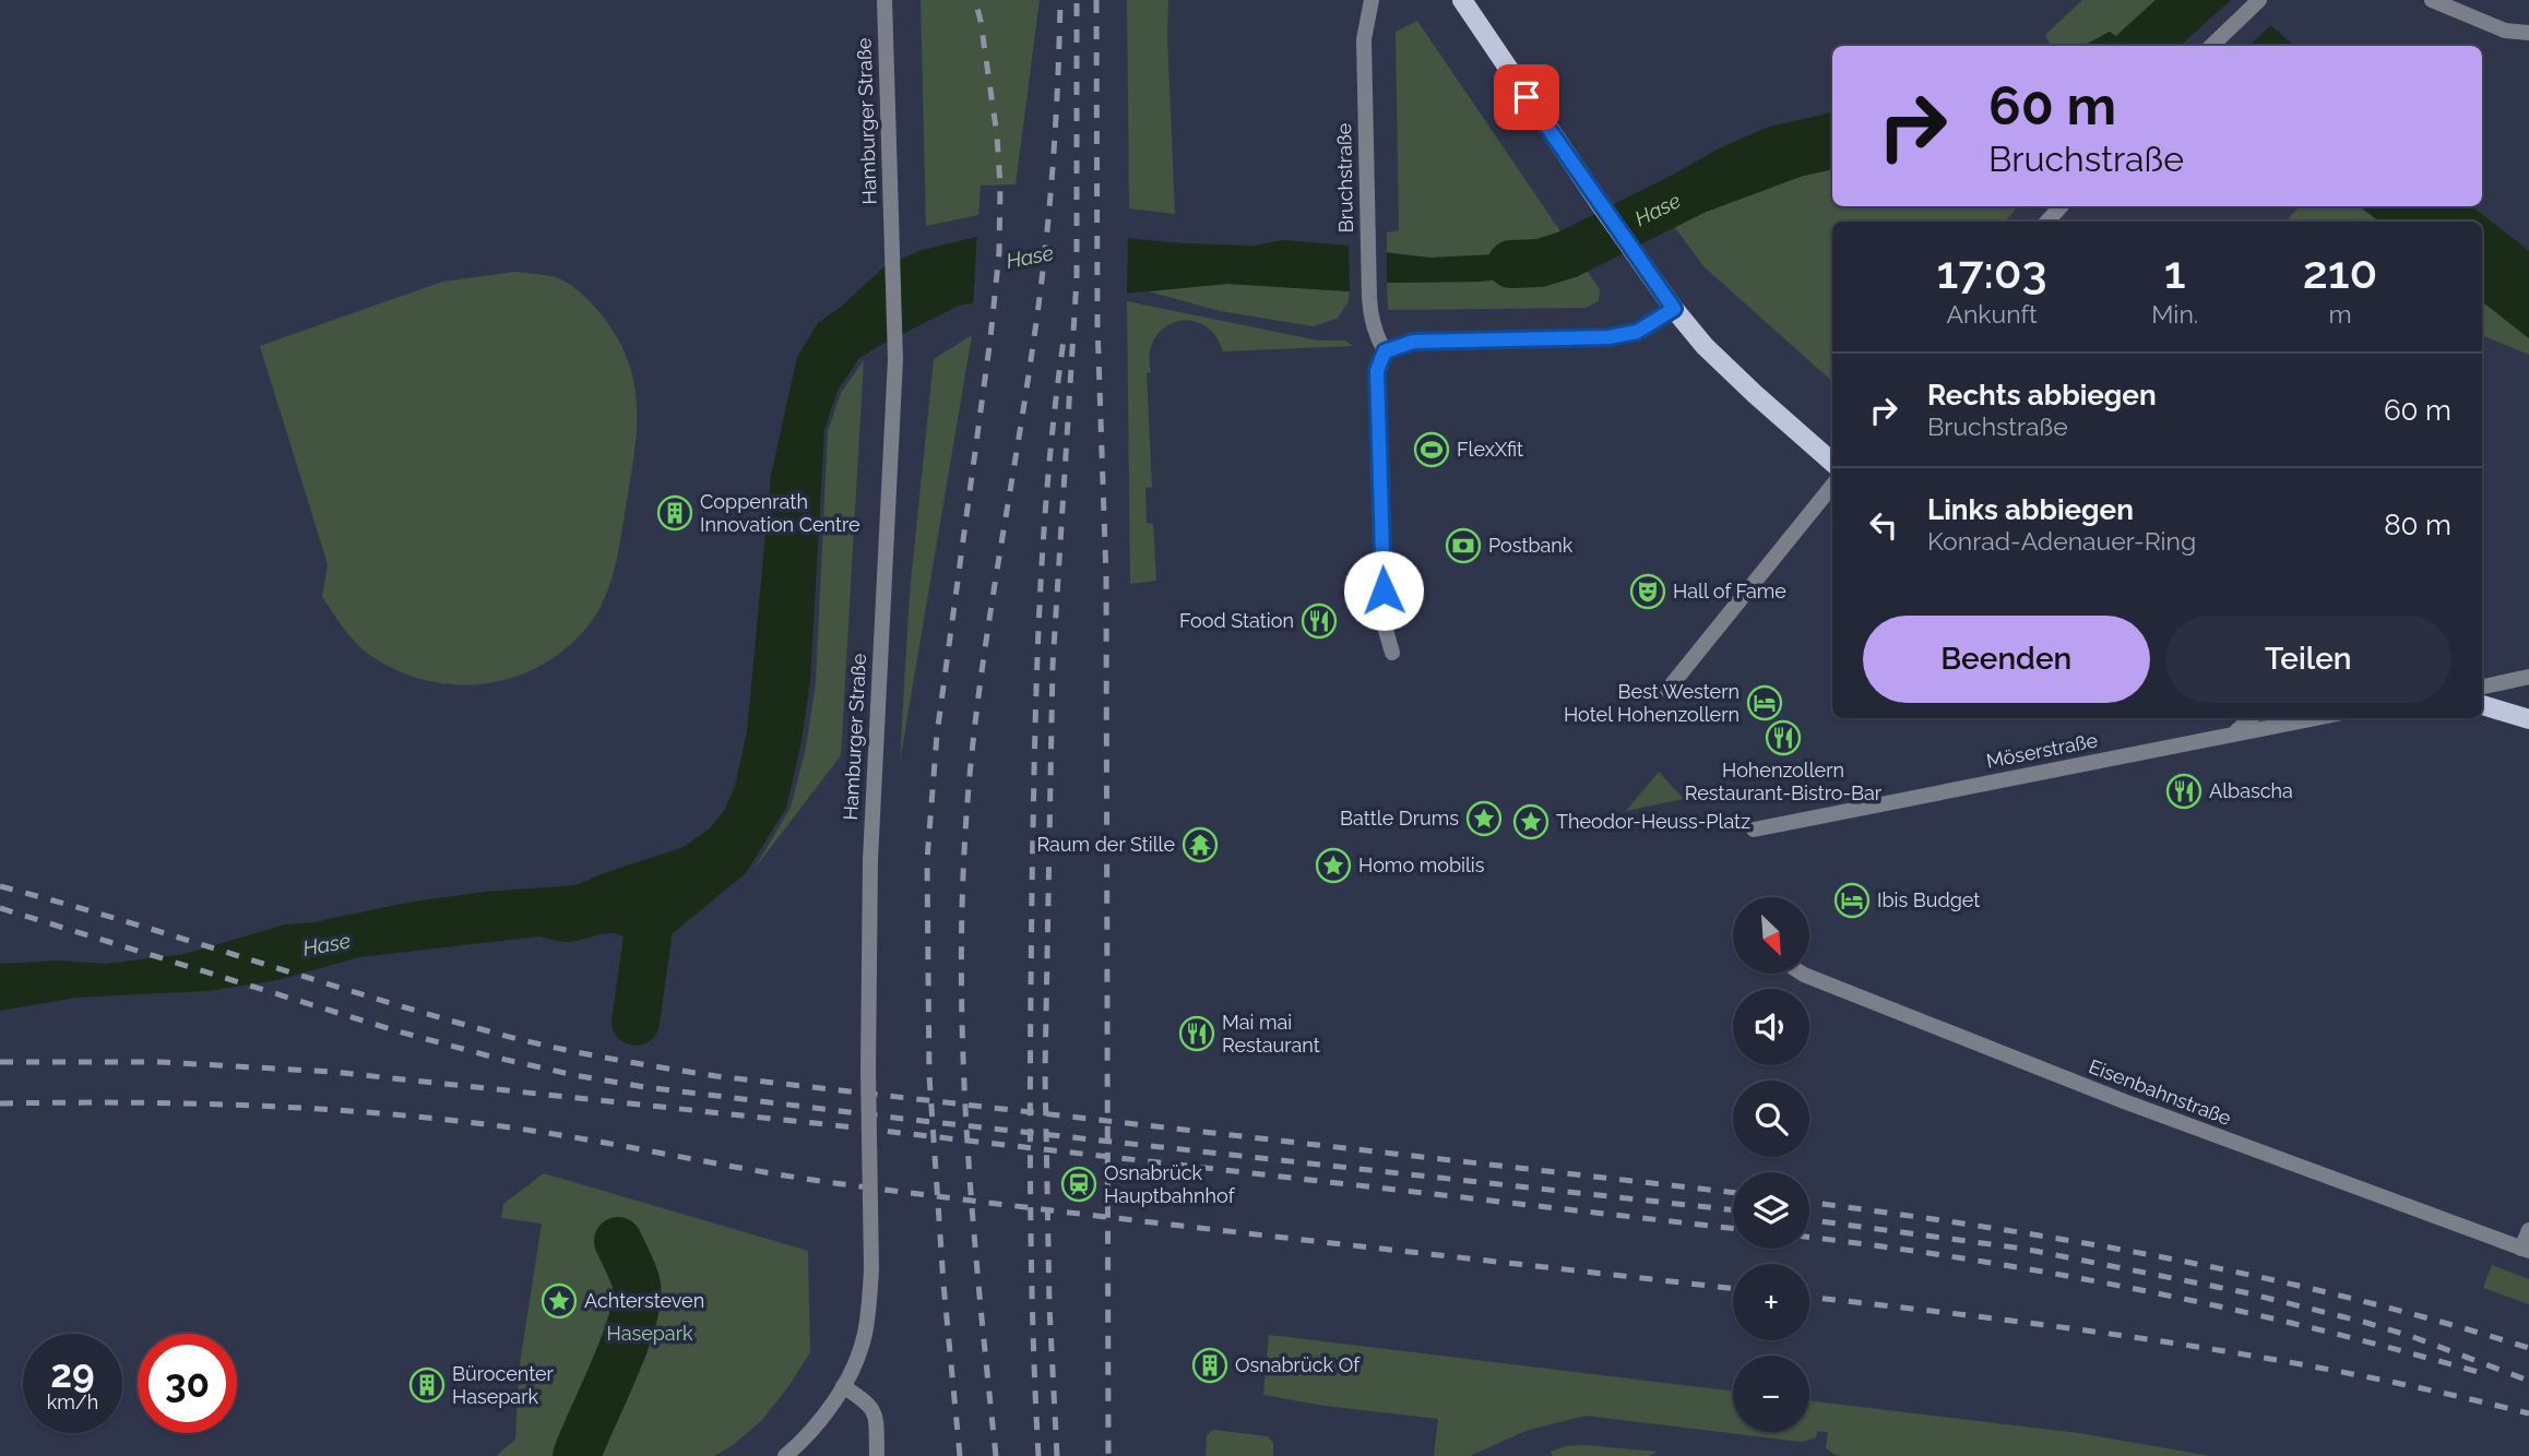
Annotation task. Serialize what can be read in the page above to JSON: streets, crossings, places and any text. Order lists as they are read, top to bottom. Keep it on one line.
{"streets":{"street":["Hamburger Straße","Bruchstraße","Möserstraße","Eisenbahnstraße"]},"water":["Hase"],"parks":["Hasepark"],"places":{"sports":["FlexXfit"],"building":["Coppenrath Innovation Centre","Osnabrück Of","Bürocenter Hasepark"],"bank":["Postbank"],"theatre":["Hall of Fame"],"restaurant":["Food Station","Hohenzollern Restaurant-Bistro-Bar","Albascha","Mai mai Restaurant"],"hotel":["Best Western Hotel Hohenzollern","Ibis Budget"],"place":["Battle Drums","Theodor-Heuss-Platz","Homo mobilis","Achtersteven"],"temple":["Raum der Stille"],"station":["Osnabrück Hauptbahnhof"]},"north":"bottom right","page":{"turn":["60 m","Bruchstraße"],"eta":["17:03","Ankunft","1","Min.","210","m"],"list":[{"name":"Rechts abbiegen","note":"Bruchstraße","value":"60 m"},{"name":"Links abbiegen","note":"Konrad-Adenauer-Ring","value":"80 m"}],"buttons":["Beenden","Teilen"],"map_buttons":["+","−"],"speed":"29 km/h","limit":"30"}}
